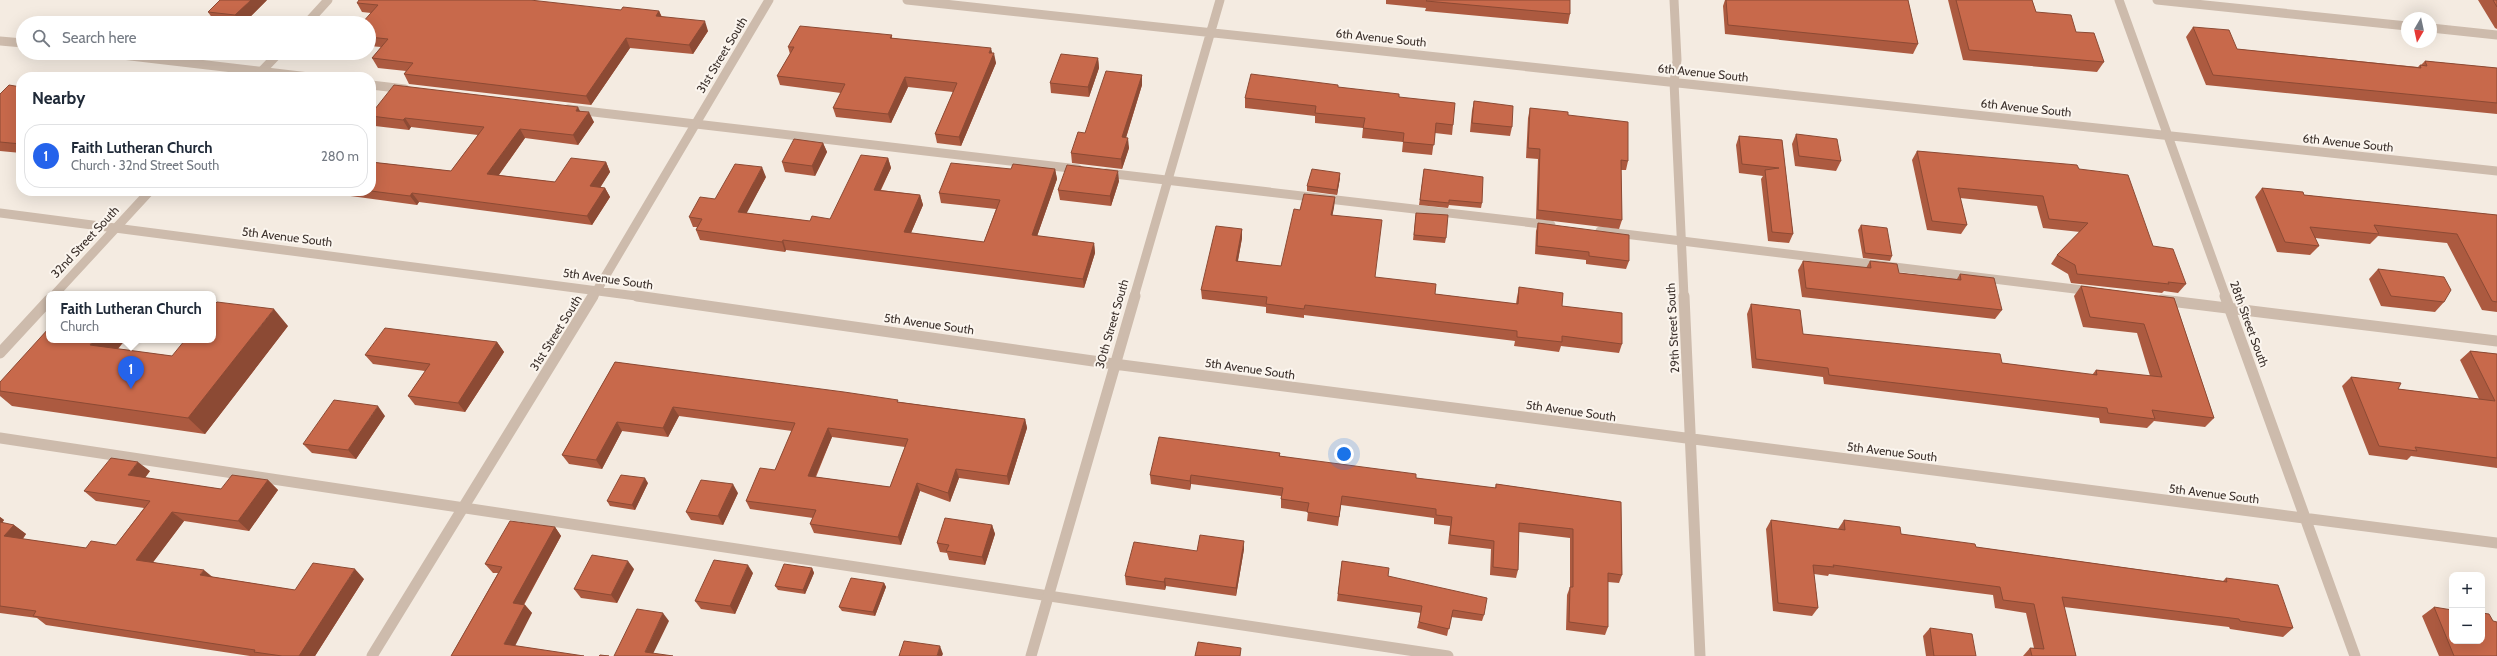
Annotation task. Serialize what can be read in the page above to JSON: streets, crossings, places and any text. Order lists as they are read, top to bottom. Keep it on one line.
{"streets":{"street":["6th Avenue South","31st Street South","5th Avenue South","32nd Street South","30th Street South","28th Street South","29th Street South"]},"crossings":[["6th Avenue South","30th Street South"],["6th Avenue South","28th Street South"],["6th Avenue South","29th Street South"],["31st Street South","5th Avenue South"],["5th Avenue South","32nd Street South"],["5th Avenue South","30th Street South"],["5th Avenue South","28th Street South"],["5th Avenue South","29th Street South"]],"north":"bottom","page":{"search":"Search here","heading":"Nearby","list":[{"mark":"1","name":"Faith Lutheran Church","note":"Church · 32nd Street South","value":"280 m"}],"popup":["Faith Lutheran Church","Church"],"pins":"1","map_buttons":["+","−"]}}
